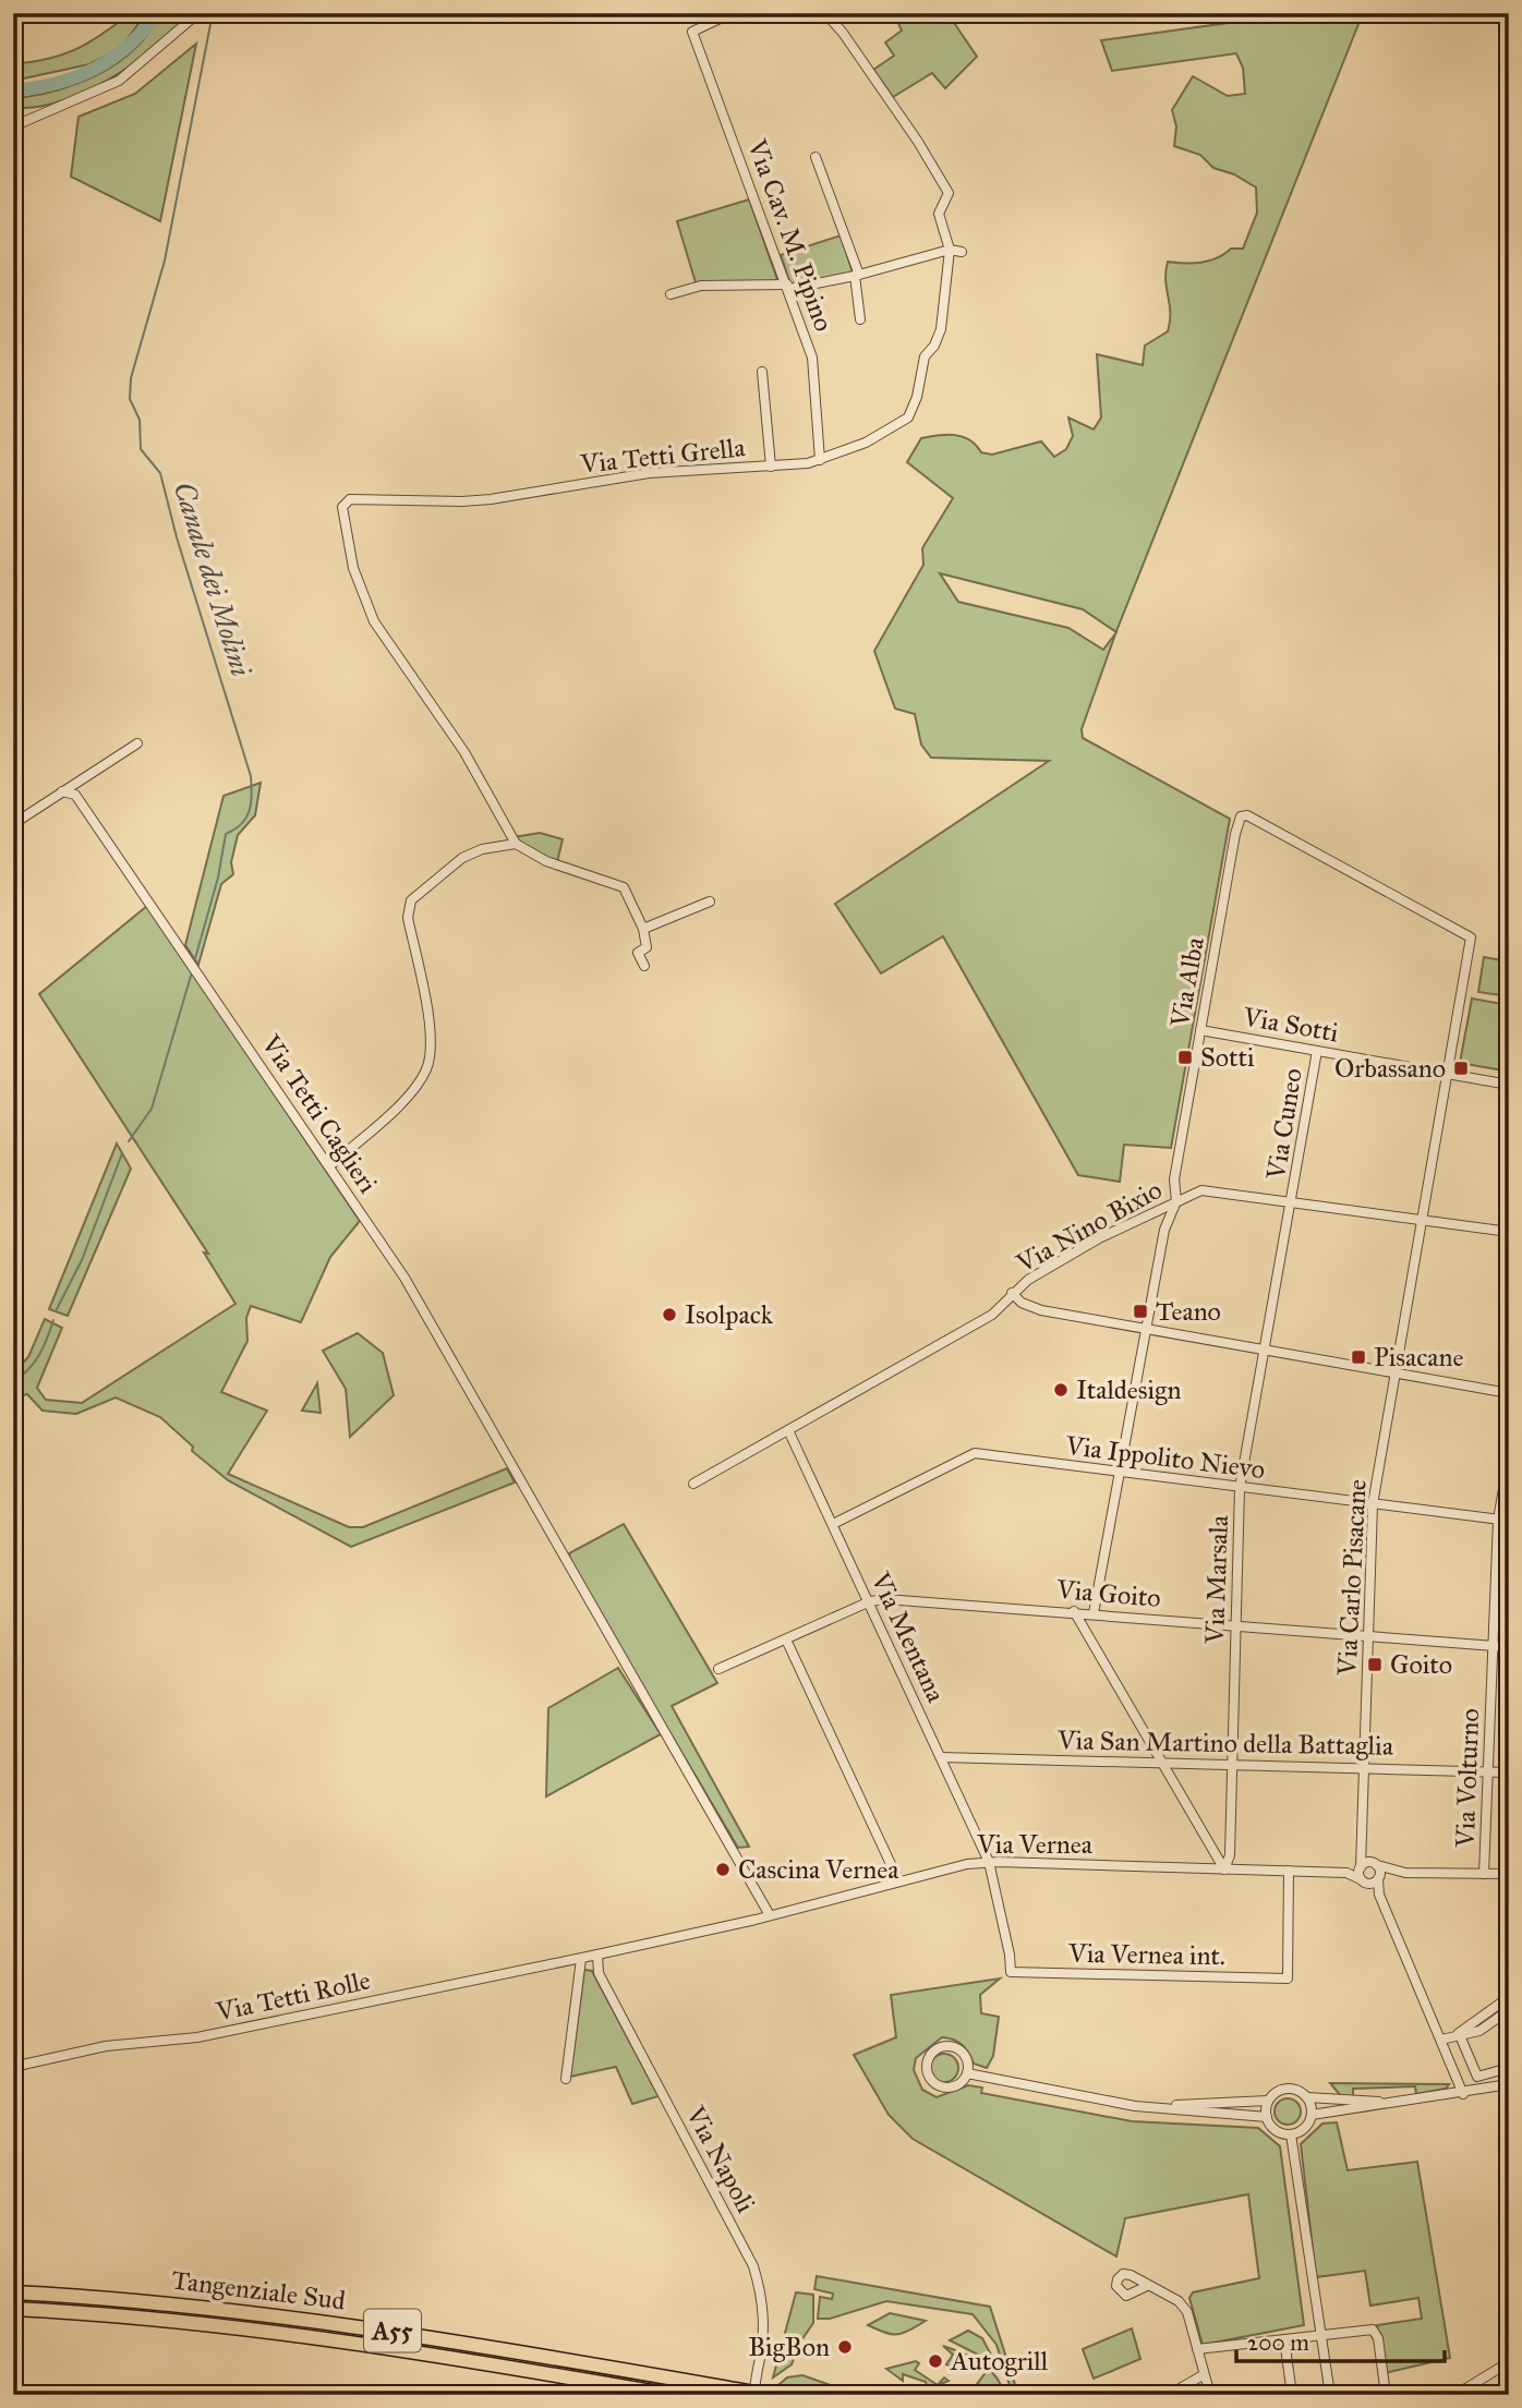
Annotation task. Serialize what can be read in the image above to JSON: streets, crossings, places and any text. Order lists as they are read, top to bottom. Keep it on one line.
{"streets":{"highway":["Tangenziale Sud","A55"],"street":["Via Cav. M. Pipino","Via Tetti Grella","Via Alba","Via Sotti","Via Tetti Caglieri","Via Cuneo","Via Nino Bixio","Via Ippolito Nievo","Via Carlo Pisacane","Via Marsala","Via Goito","Via Mentana","Via San Martino della Battaglia","Via Volturno","Via Vernea","Via Vernea int.","Via Tetti Rolle","Via Napoli"]},"crossings":[["Via Cav. M. Pipino","Via Tetti Grella"],["Via Alba","Via Sotti"],["Via Alba","Via Nino Bixio"],["Via Alba","Via Ippolito Nievo"],["Via Alba","Via Carlo Pisacane"],["Via Alba","Via Goito"],["Via Sotti","Via Cuneo"],["Via Sotti","Via Carlo Pisacane"],["Via Tetti Caglieri","Via Vernea"],["Via Cuneo","Via Nino Bixio"],["Via Cuneo","Via Marsala"],["Via Nino Bixio","Via Carlo Pisacane"],["Via Nino Bixio","Via Marsala"],["Via Nino Bixio","Via Mentana"],["Via Ippolito Nievo","Via Carlo Pisacane"],["Via Ippolito Nievo","Via Marsala"],["Via Ippolito Nievo","Via Mentana"],["Via Ippolito Nievo","Via Volturno"],["Via Carlo Pisacane","Via Goito"],["Via Carlo Pisacane","Via San Martino della Battaglia"],["Via Marsala","Via Goito"],["Via Marsala","Via San Martino della Battaglia"],["Via Marsala","Via Vernea"],["Via Goito","Via Mentana"],["Via Goito","Via Volturno"],["Via Mentana","Via San Martino della Battaglia"],["Via Mentana","Via Vernea"],["Via Mentana","Via Vernea int."],["Via San Martino della Battaglia","Via Volturno"],["Via Vernea","Via Vernea int."],["Via Vernea","Via Tetti Rolle"],["Via Vernea","Via Napoli"]],"water":["Canale dei Molini"],"places":{"transit":["Sotti","Orbassano","Teano","Pisacane","Goito"],"other":["Isolpack","Italdesign","Cascina Vernea","BigBon","Autogrill"]},"scale_bar":"200 m"}
